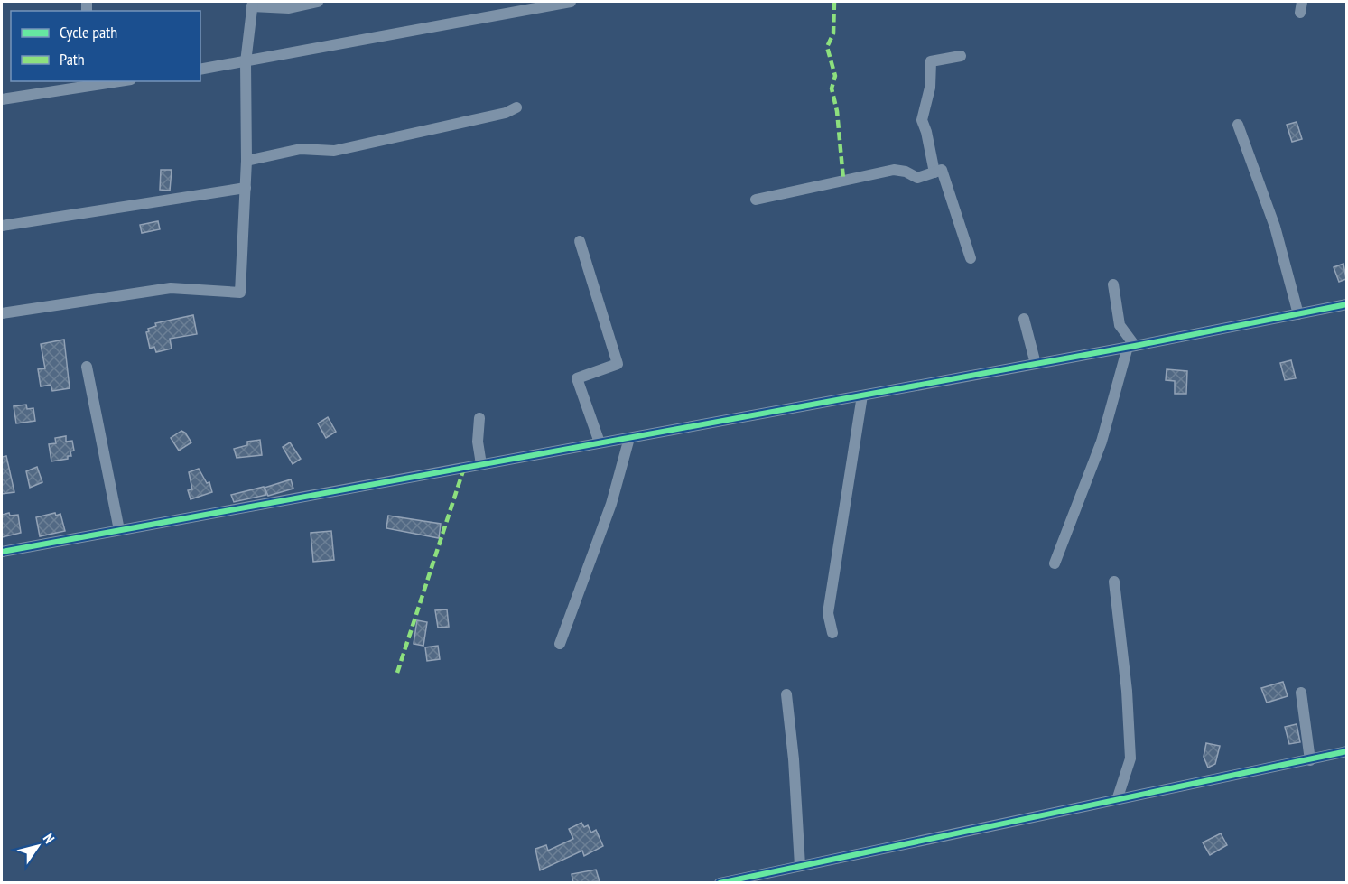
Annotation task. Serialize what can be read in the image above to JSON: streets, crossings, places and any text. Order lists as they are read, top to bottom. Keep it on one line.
{"legend":["Cycle path","Path"],"north":"top right"}
